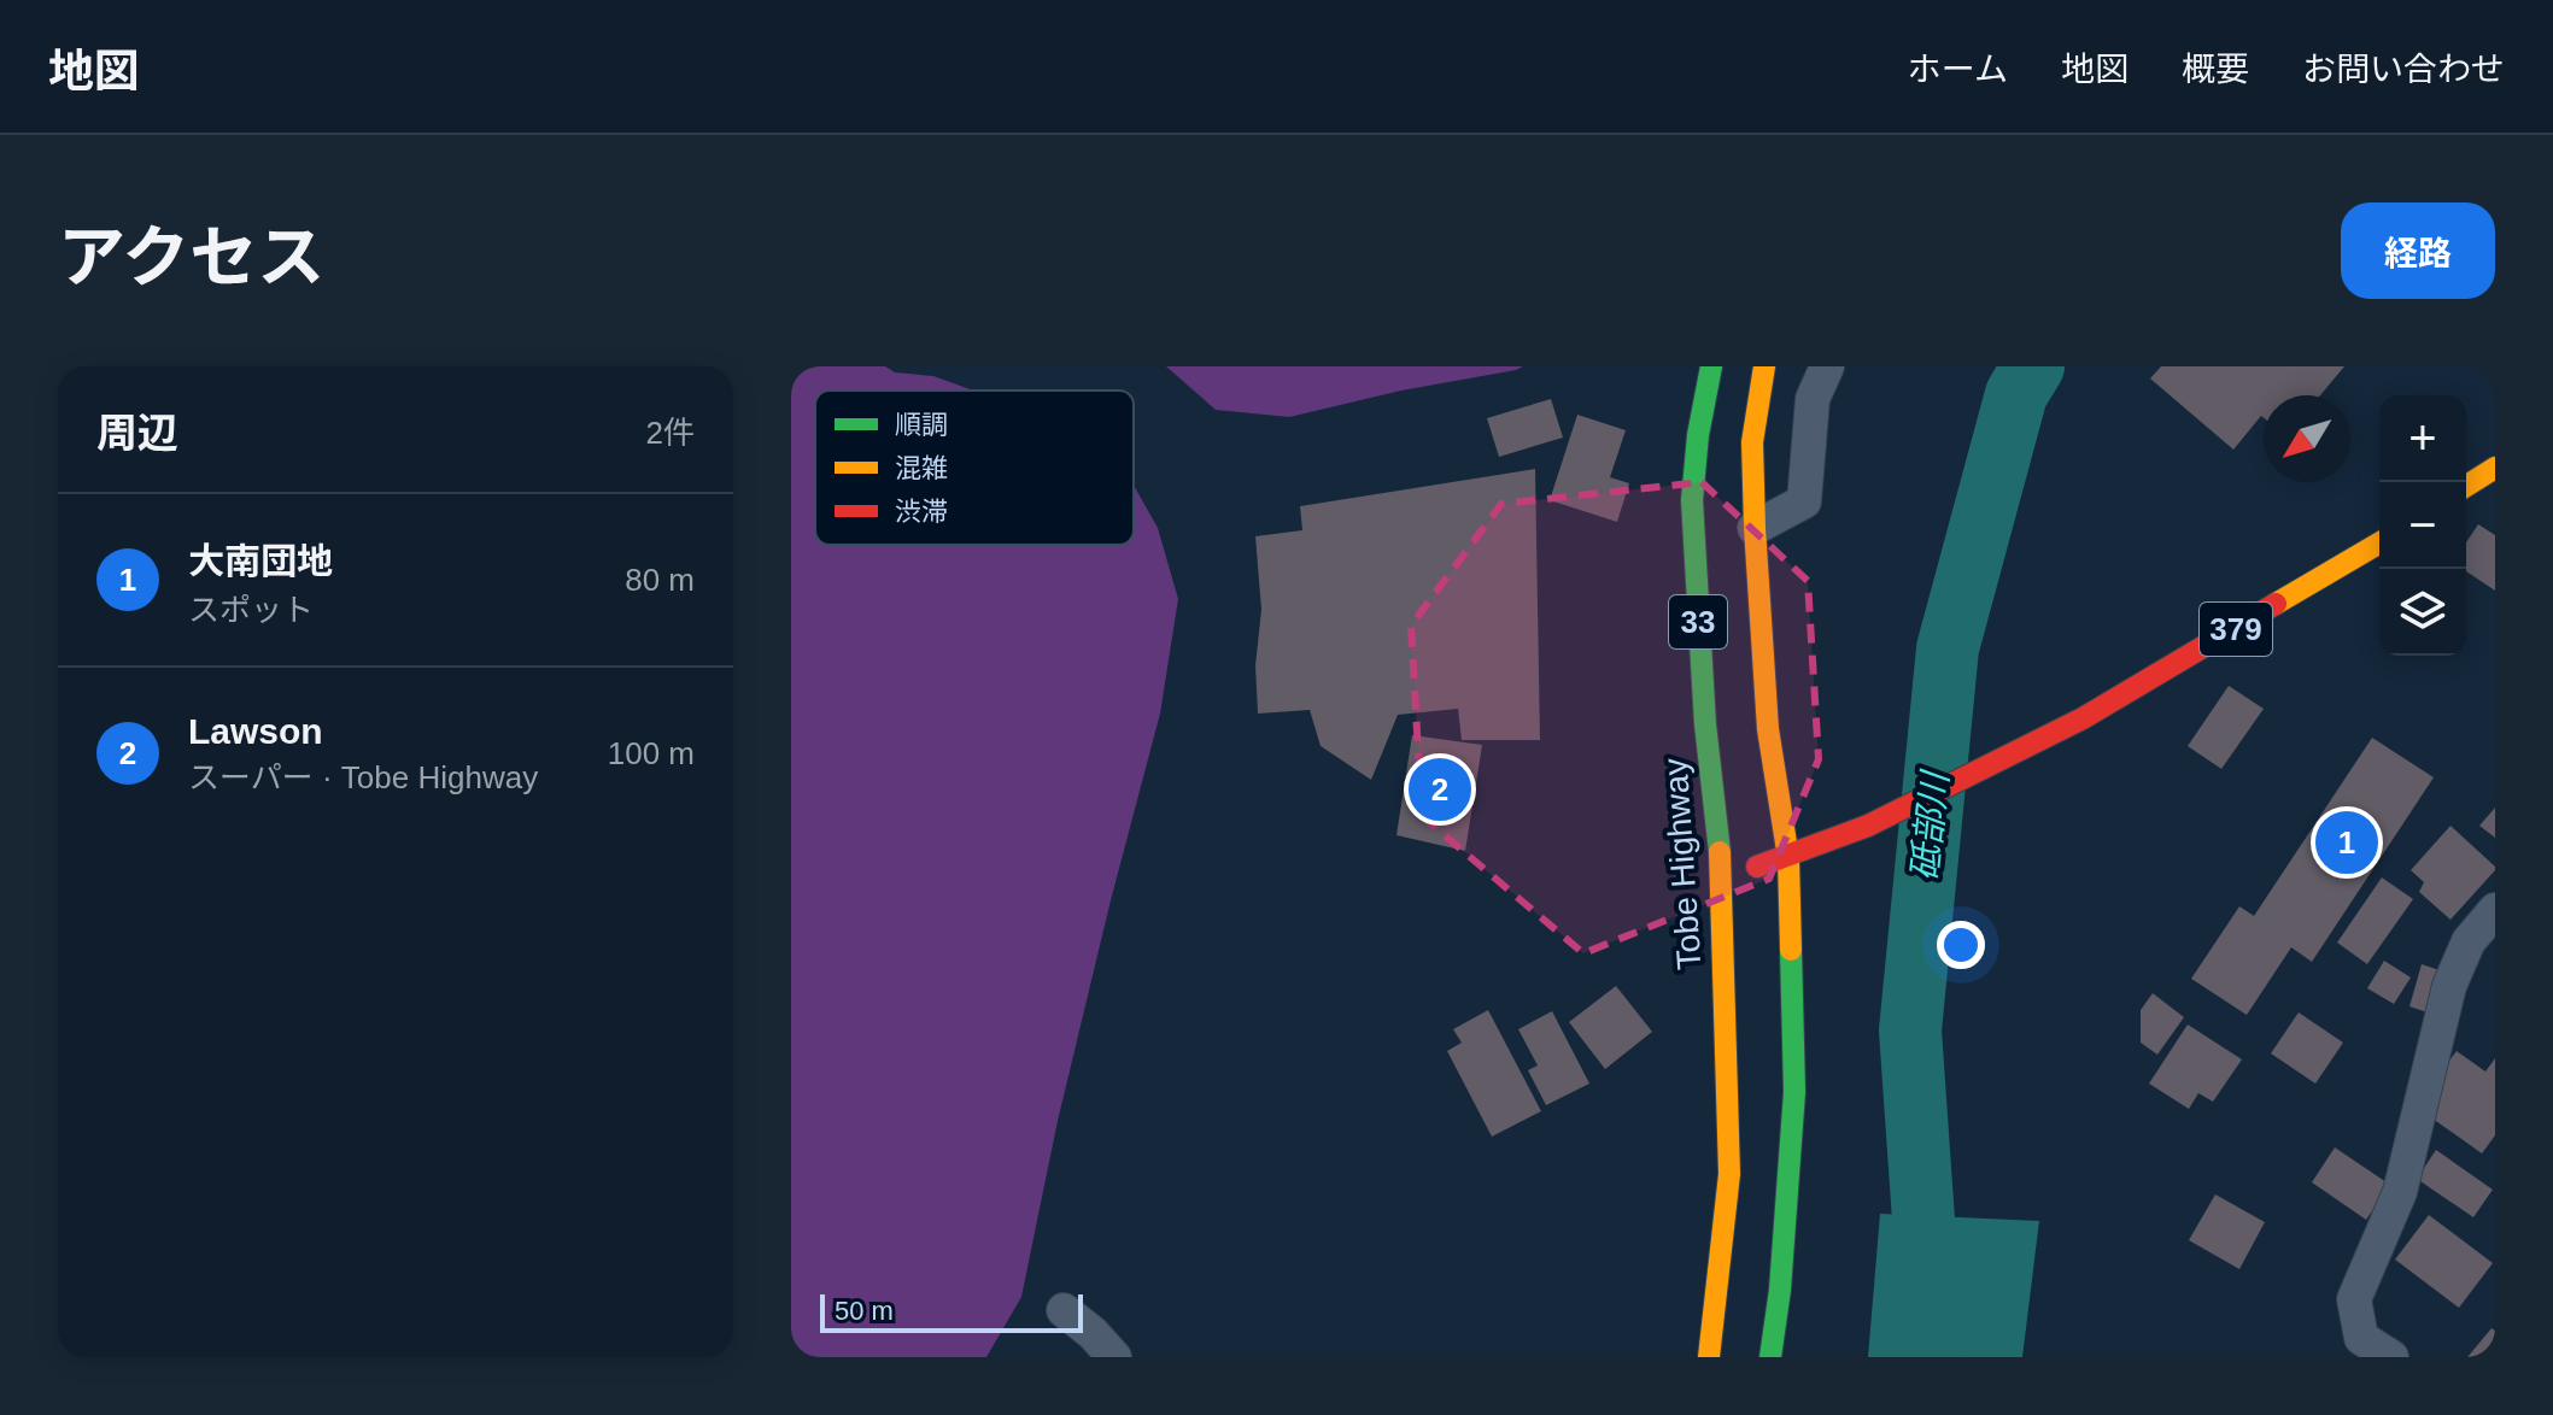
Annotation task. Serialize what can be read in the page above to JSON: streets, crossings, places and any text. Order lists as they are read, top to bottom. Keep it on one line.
{"streets":{"highway":["33","379","Tobe Highway"]},"crossings":[["33","379"],["379","Tobe Highway"]],"water":["砥部川"],"legend":["順調","混雑","渋滞"],"scale_bar":"50 m","north":"bottom left","page":{"header":"地図","nav":["ホーム","地図","概要","お問い合わせ"],"title":"アクセス","buttons":"経路","heading":["周辺","2件"],"map_buttons":["+","−"],"list":[{"mark":"1","name":"大南団地","note":"スポット","value":"80 m"},{"mark":"2","name":"Lawson","note":"スーパー · Tobe Highway","value":"100 m"}],"pins":["2","1"],"scale":"50 m"}}
